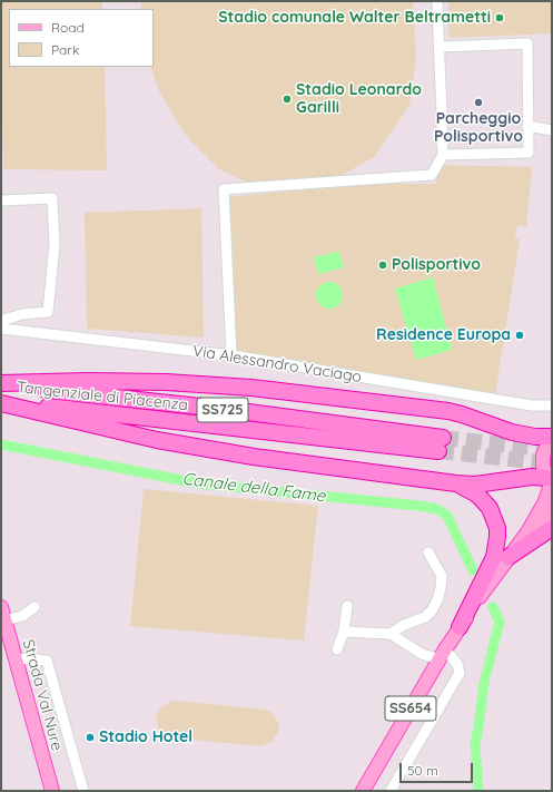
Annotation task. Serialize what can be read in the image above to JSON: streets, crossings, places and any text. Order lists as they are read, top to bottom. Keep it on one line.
{"streets":{"highway":["Tangenziale di Piacenza","SS725"],"main road":["Strada Val Nure","SS654"],"street":["Via Alessandro Vaciago"]},"water":["Canale della Fame"],"places":["Stadio comunale Walter Beltrametti","Stadio Leonardo Garilli","Parcheggio Polisportivo","Polisportivo","Residence Europa","Stadio Hotel"],"legend":["Road","Park"],"scale_bar":"50 m"}
